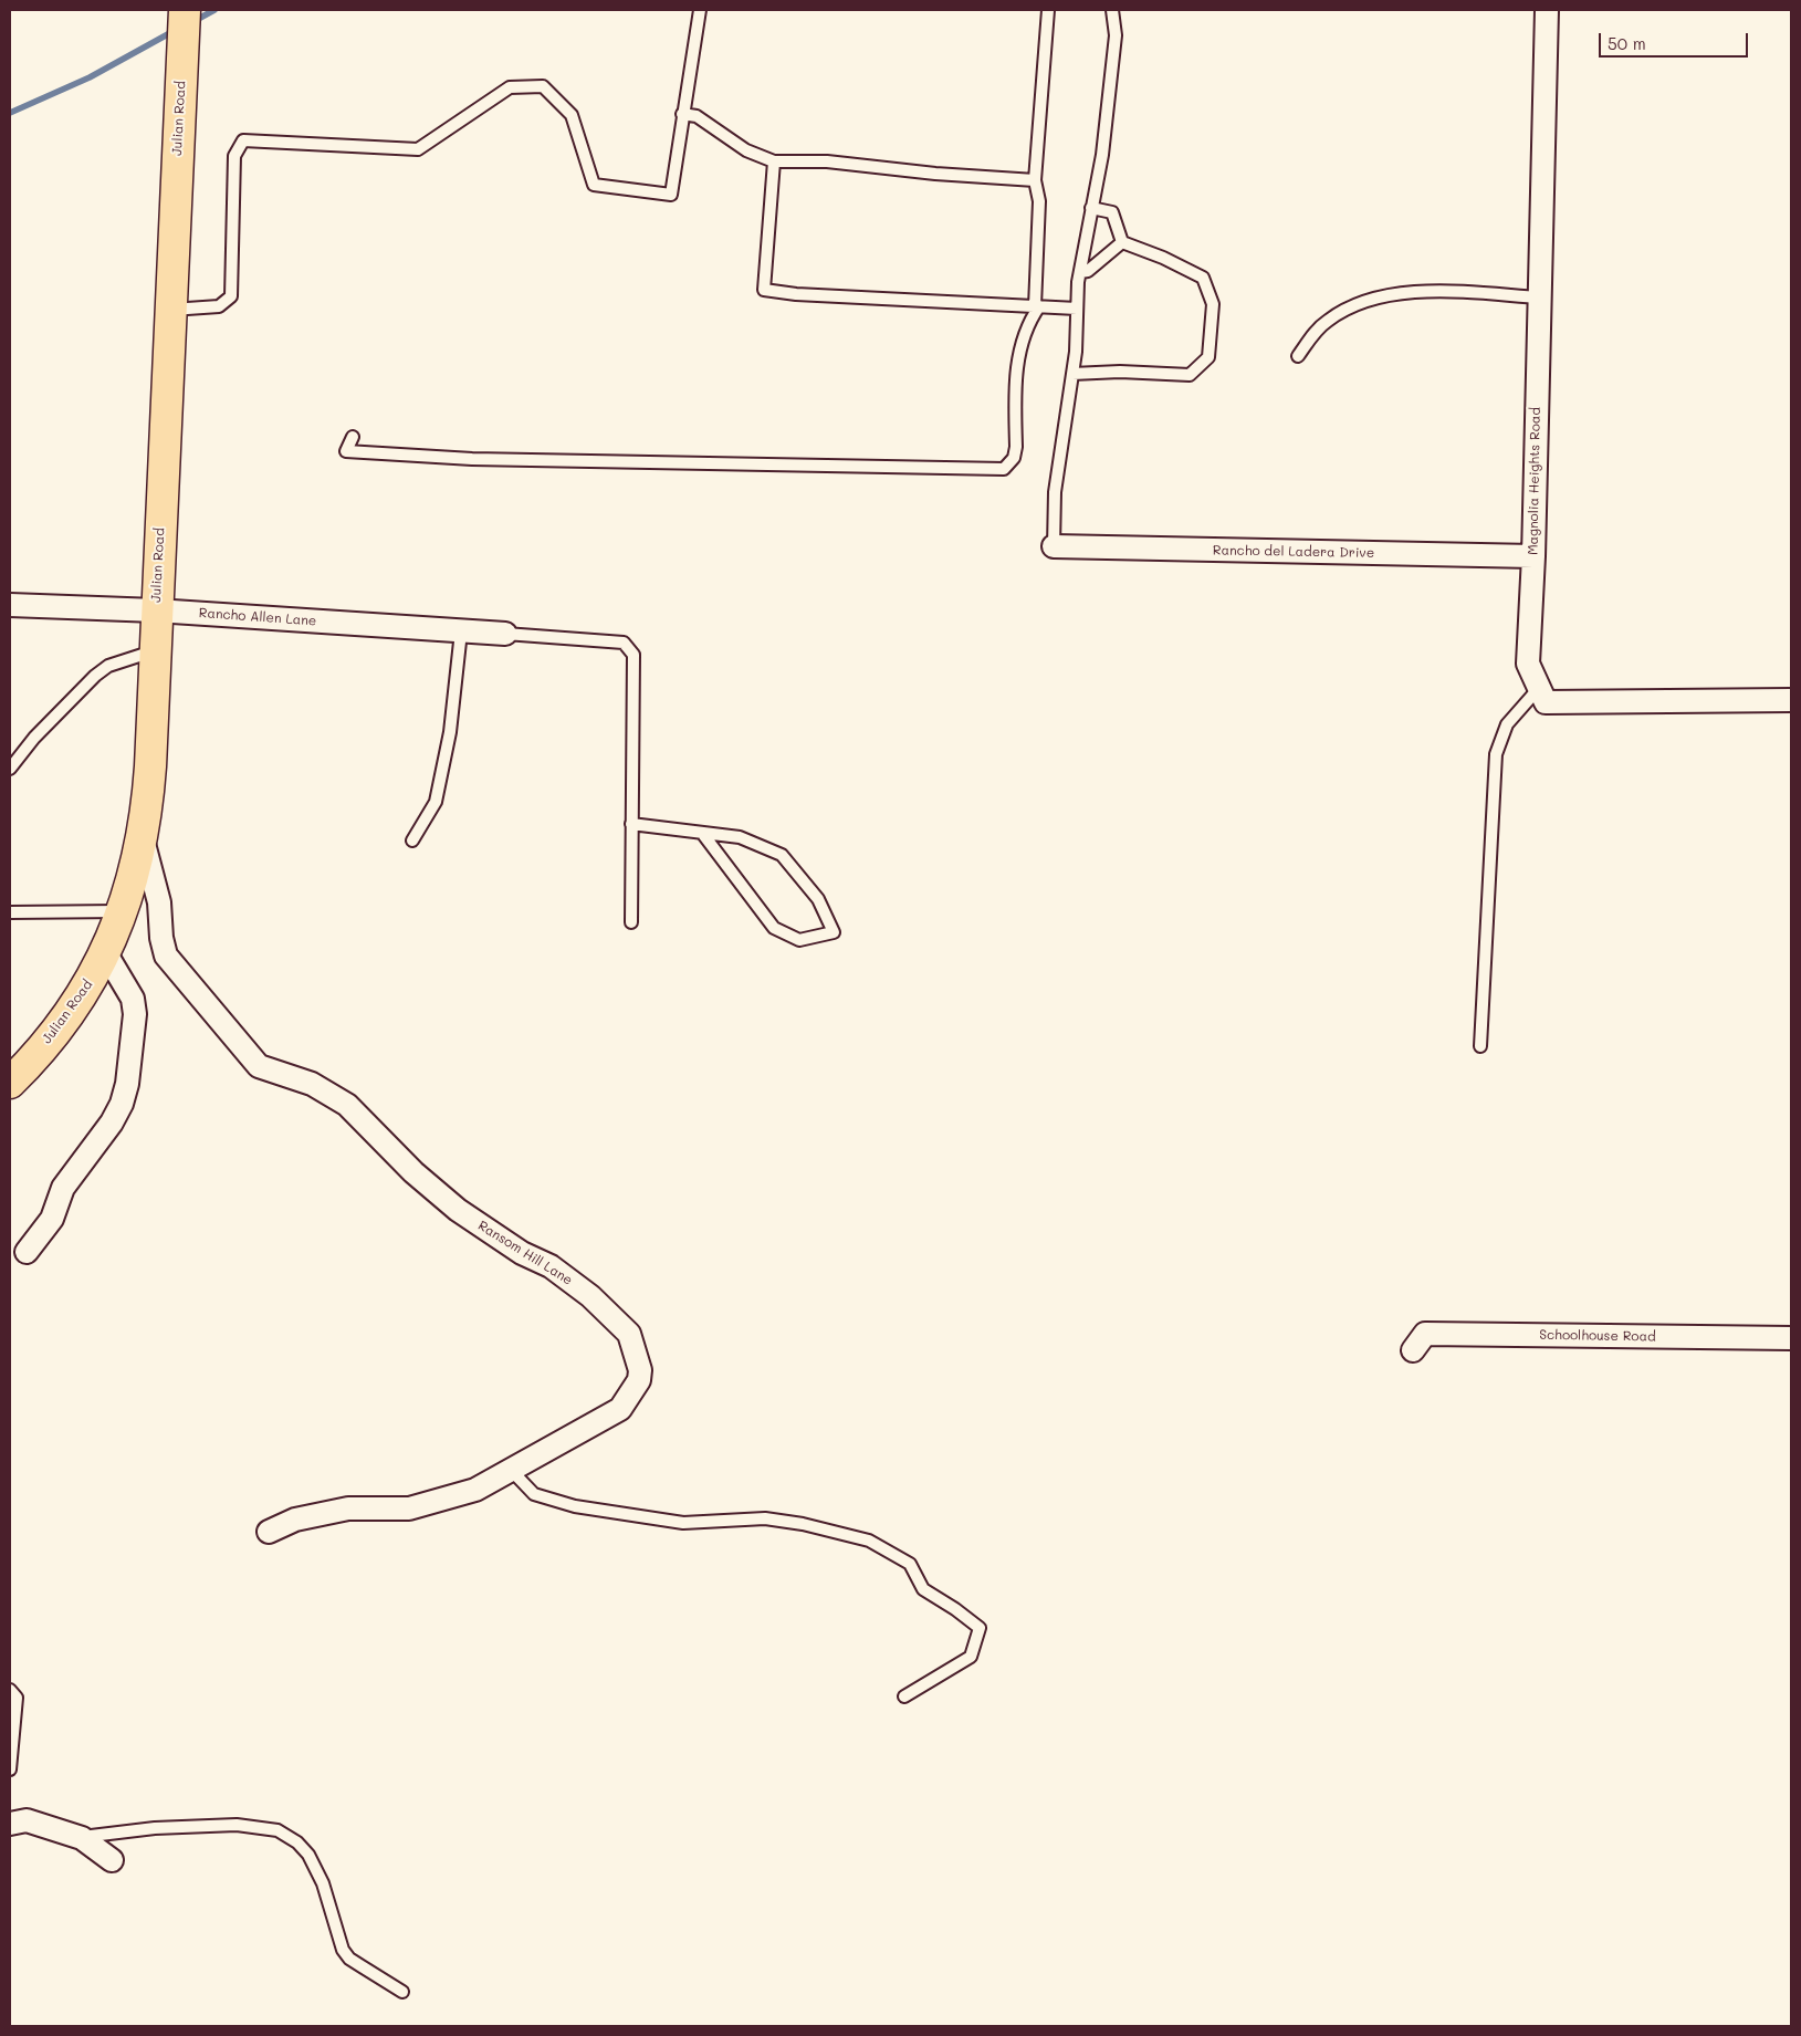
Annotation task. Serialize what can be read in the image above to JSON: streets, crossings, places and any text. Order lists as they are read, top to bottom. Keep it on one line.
{"streets":{"main road":["Julian Road"],"street":["Magnolia Heights Road","Rancho del Ladera Drive","Rancho Allen Lane","Ransom Hill Lane","Schoolhouse Road"]},"crossings":[["Julian Road","Rancho Allen Lane"],["Julian Road","Ransom Hill Lane"],["Magnolia Heights Road","Rancho del Ladera Drive"]],"scale_bar":"50 m"}
